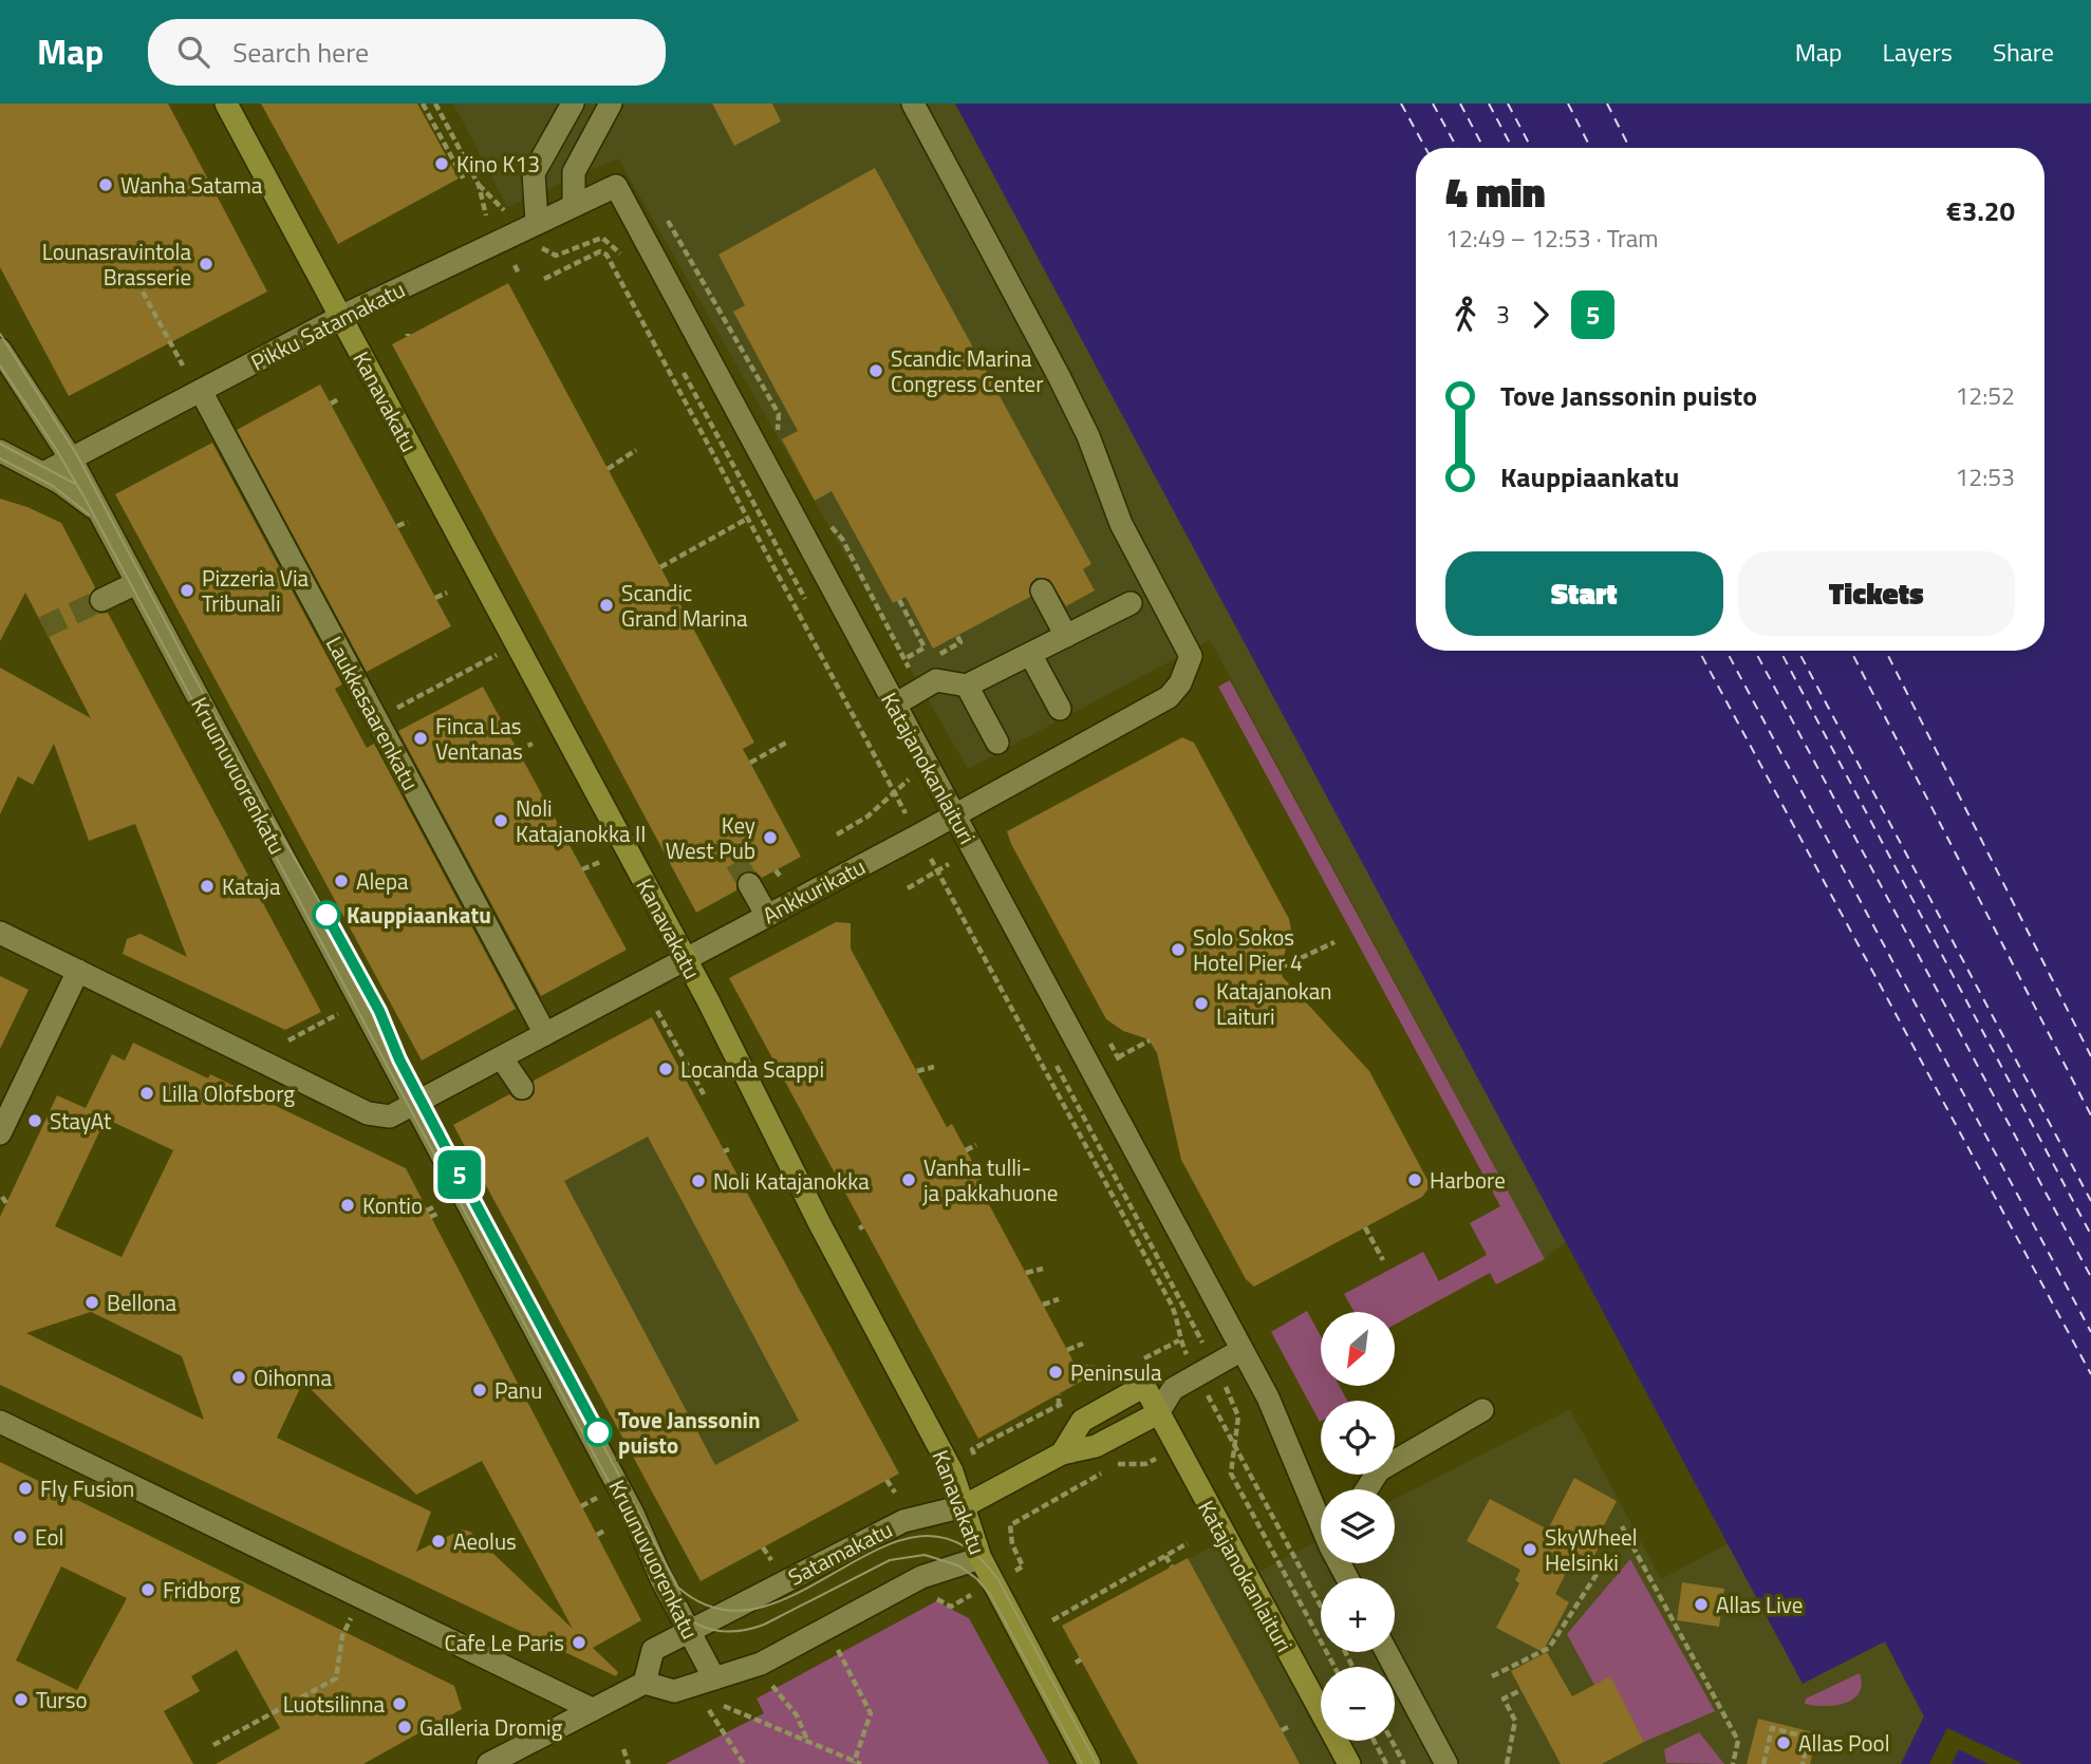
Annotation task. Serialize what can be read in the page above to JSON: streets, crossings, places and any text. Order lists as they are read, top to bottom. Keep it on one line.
{"streets":{"main road":["Kanavakatu","Katajanokanlaituri","Satamakatu"],"street":["Pikku Satamakatu","Laukkasaarenkatu","Kruunuvuorenkatu","Ankkurikatu"]},"crossings":[["Pikku Satamakatu","Kanavakatu"],["Pikku Satamakatu","Laukkasaarenkatu"],["Pikku Satamakatu","Katajanokanlaituri"],["Pikku Satamakatu","Kruunuvuorenkatu"],["Kanavakatu","Ankkurikatu"],["Kanavakatu","Satamakatu"],["Laukkasaarenkatu","Ankkurikatu"],["Katajanokanlaituri","Ankkurikatu"],["Katajanokanlaituri","Satamakatu"],["Kruunuvuorenkatu","Ankkurikatu"],["Kruunuvuorenkatu","Satamakatu"]],"places":["Kino K13","Wanha Satama","Lounasravintola Brasserie","Scandic Marina Congress Center","Pizzeria Via Tribunali","Scandic Grand Marina","Finca Las Ventanas","Noli Katajanokka II","Key West Pub","Alepa","Kataja","Kauppiaankatu","Solo Sokos Hotel Pier 4","Katajanokan Laituri","Locanda Scappi","Lilla Olofsborg","StayAt","Vanha tulli- ja pakkahuone","Harbore","Noli Katajanokka","Kontio","Bellona","Peninsula","Oihonna","Panu","Tove Janssonin puisto","Fly Fusion","Eol","Aeolus","SkyWheel Helsinki","Fridborg","Allas Live","Cafe Le Paris","Turso","Luotsilinna","Galleria Dromig","Allas Pool"],"lines":["tram line 5"],"north":"bottom left","page":{"header":"Map","search":"Search here","nav":["Map","Layers","Share"],"on_map":"5","heading":["4 min","12:49 – 12:53 · Tram","€3.20"],"legs":["3","5"],"list":[{"name":"Tove Janssonin puisto","value":"12:52"},{"name":"Kauppiaankatu","value":"12:53"}],"buttons":["Start","Tickets"],"map_buttons":["+","−"]}}
